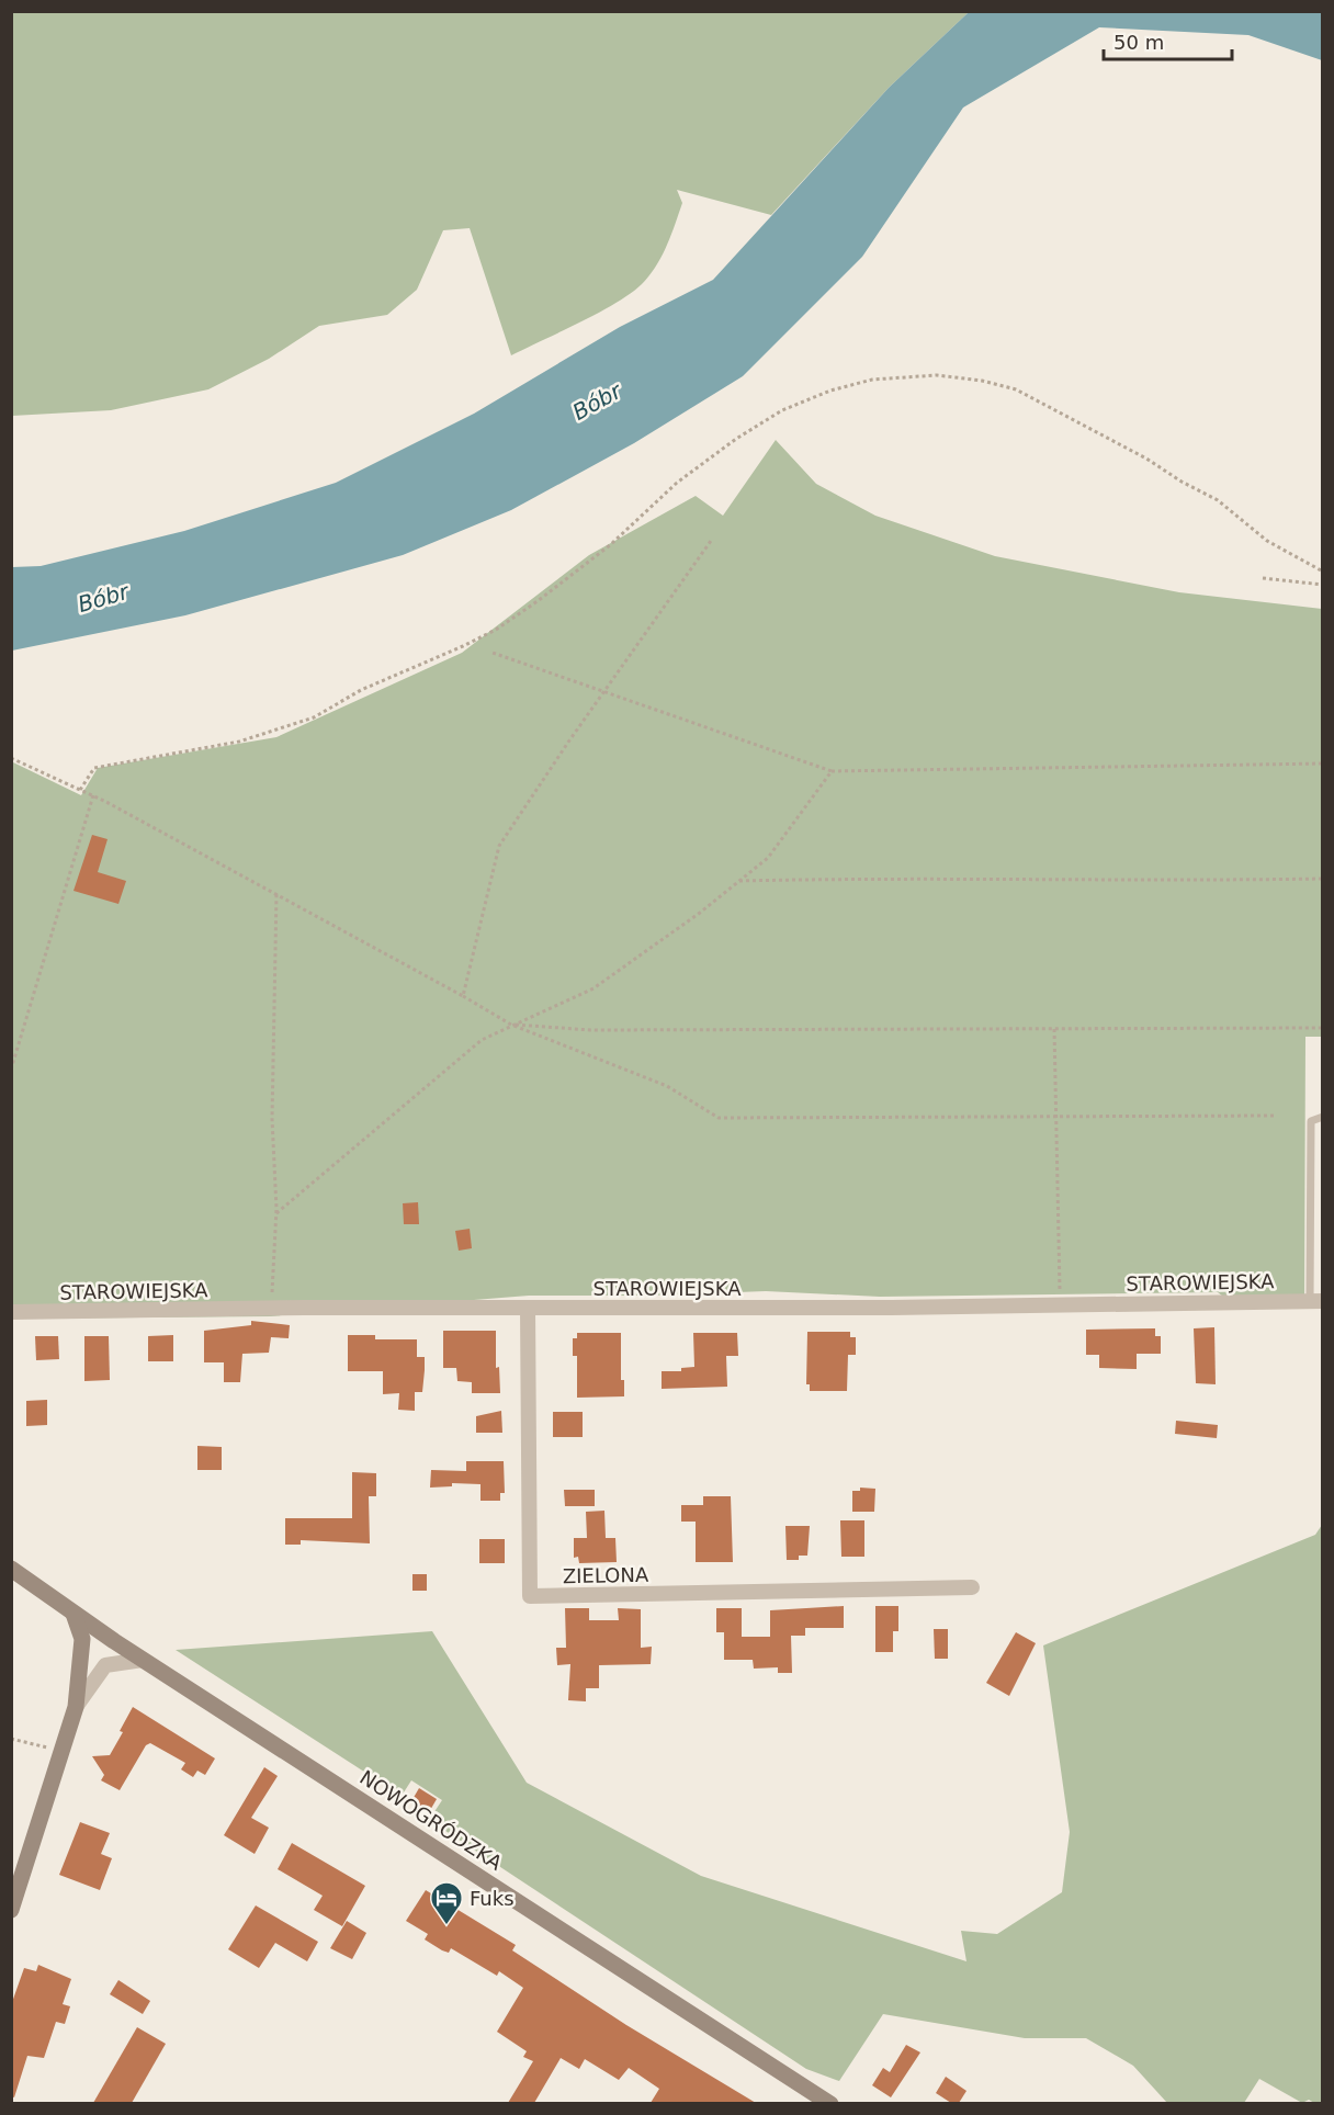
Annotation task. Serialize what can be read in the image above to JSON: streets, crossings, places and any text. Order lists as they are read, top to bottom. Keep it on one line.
{"streets":{"main road":["NOWOGRÓDZKA"],"street":["STAROWIEJSKA","ZIELONA"]},"crossings":[["STAROWIEJSKA","ZIELONA"]],"water":["Bóbr"],"places":{"hotel":["Fuks"]},"scale_bar":"50 m"}
